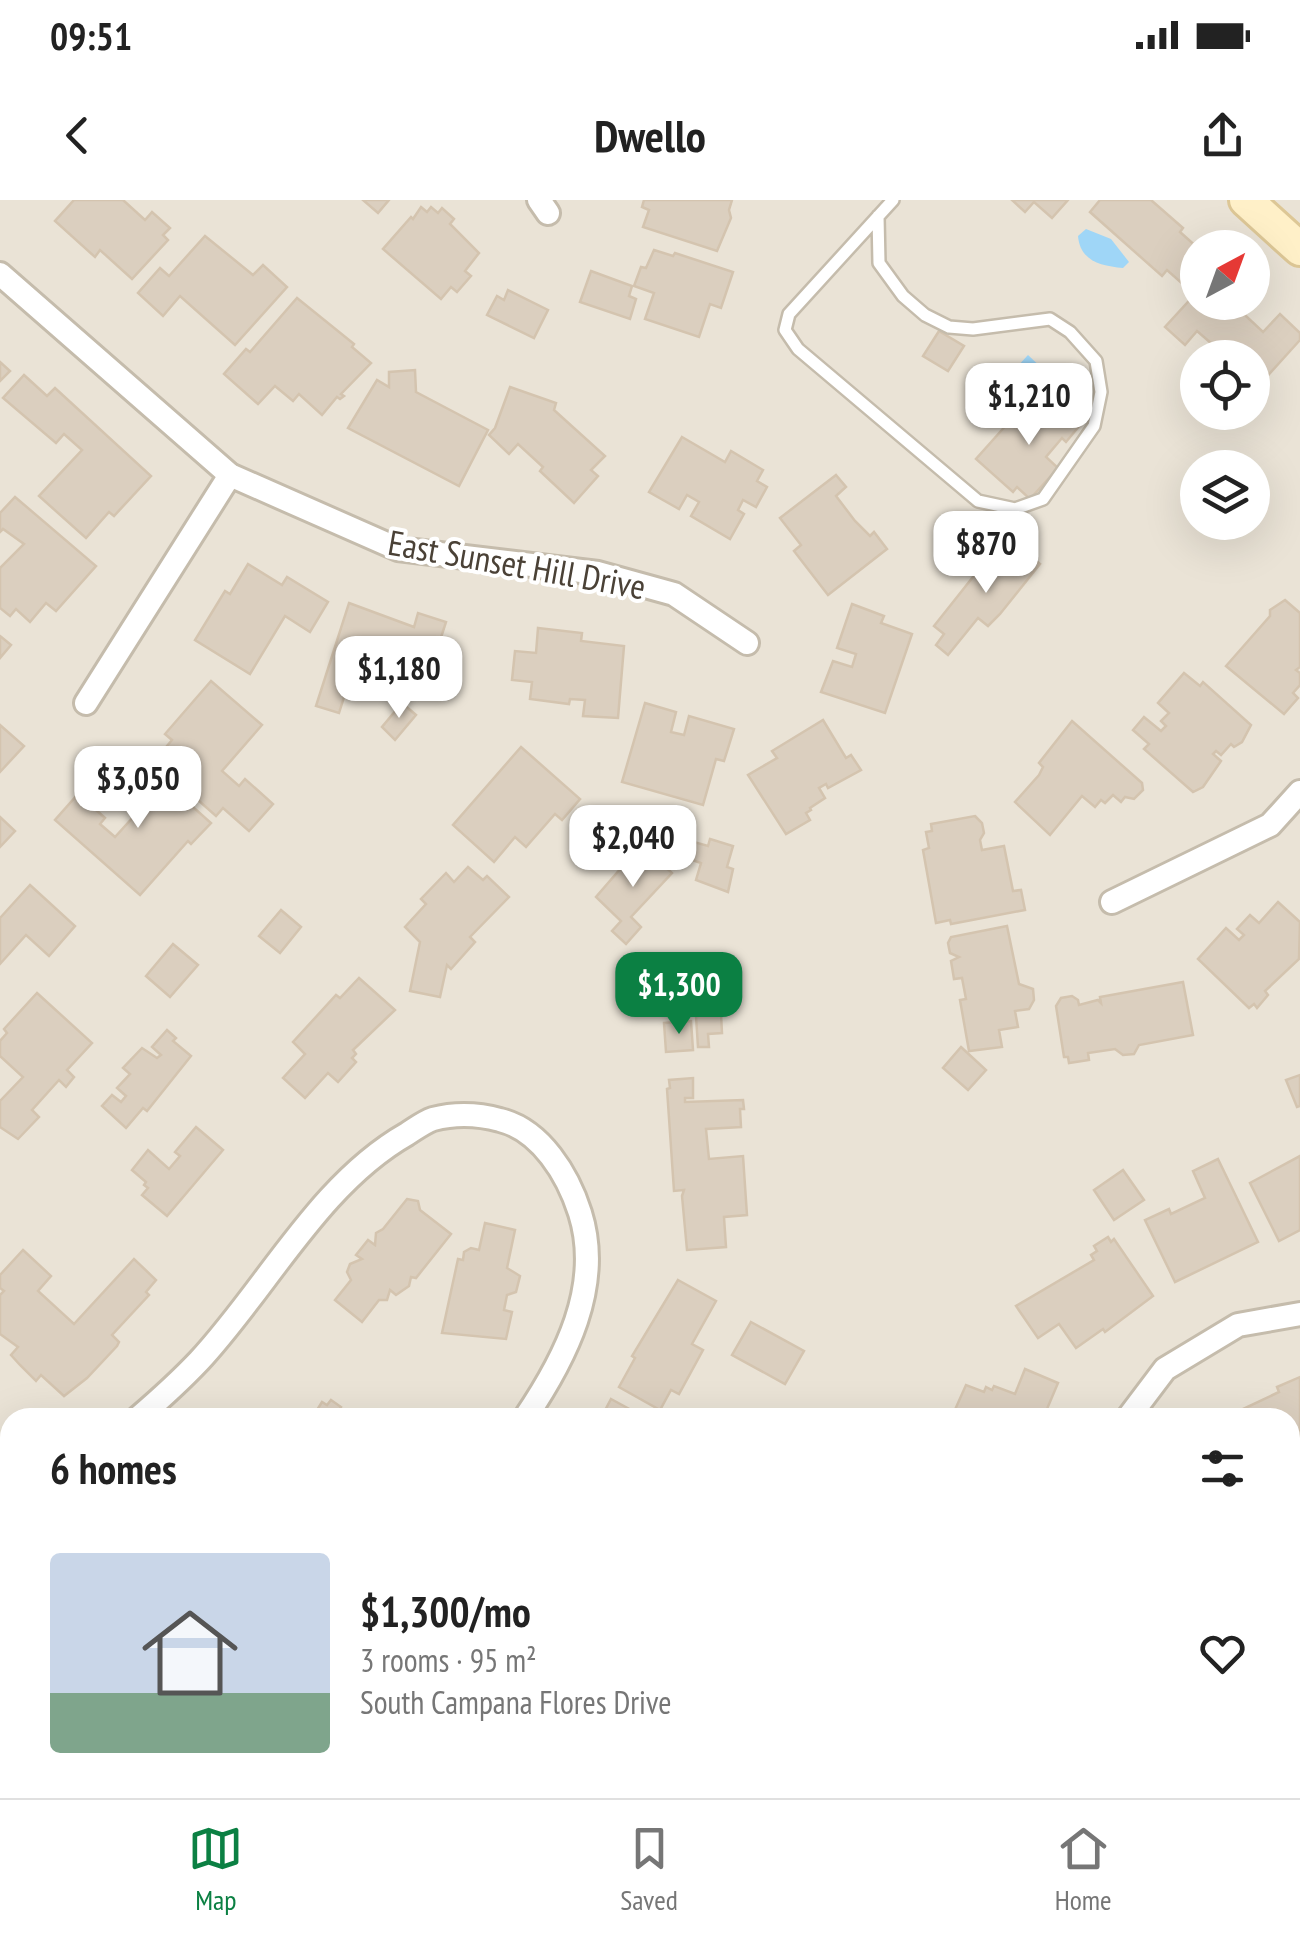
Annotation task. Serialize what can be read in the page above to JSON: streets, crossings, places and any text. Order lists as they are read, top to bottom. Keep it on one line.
{"streets":{"street":["East Sunset Hill Drive"]},"north":"top right","page":{"status":"09:51","header":"Dwello","price":["$1,210","$870","$1,180","$3,050","$2,040","$1,300"],"heading":"6 homes","list":[{"name":"$1,300/mo","note":"3 rooms · 95 m² · South Campana Flores Drive"}],"tabs":["Map","Saved","Home"]}}
